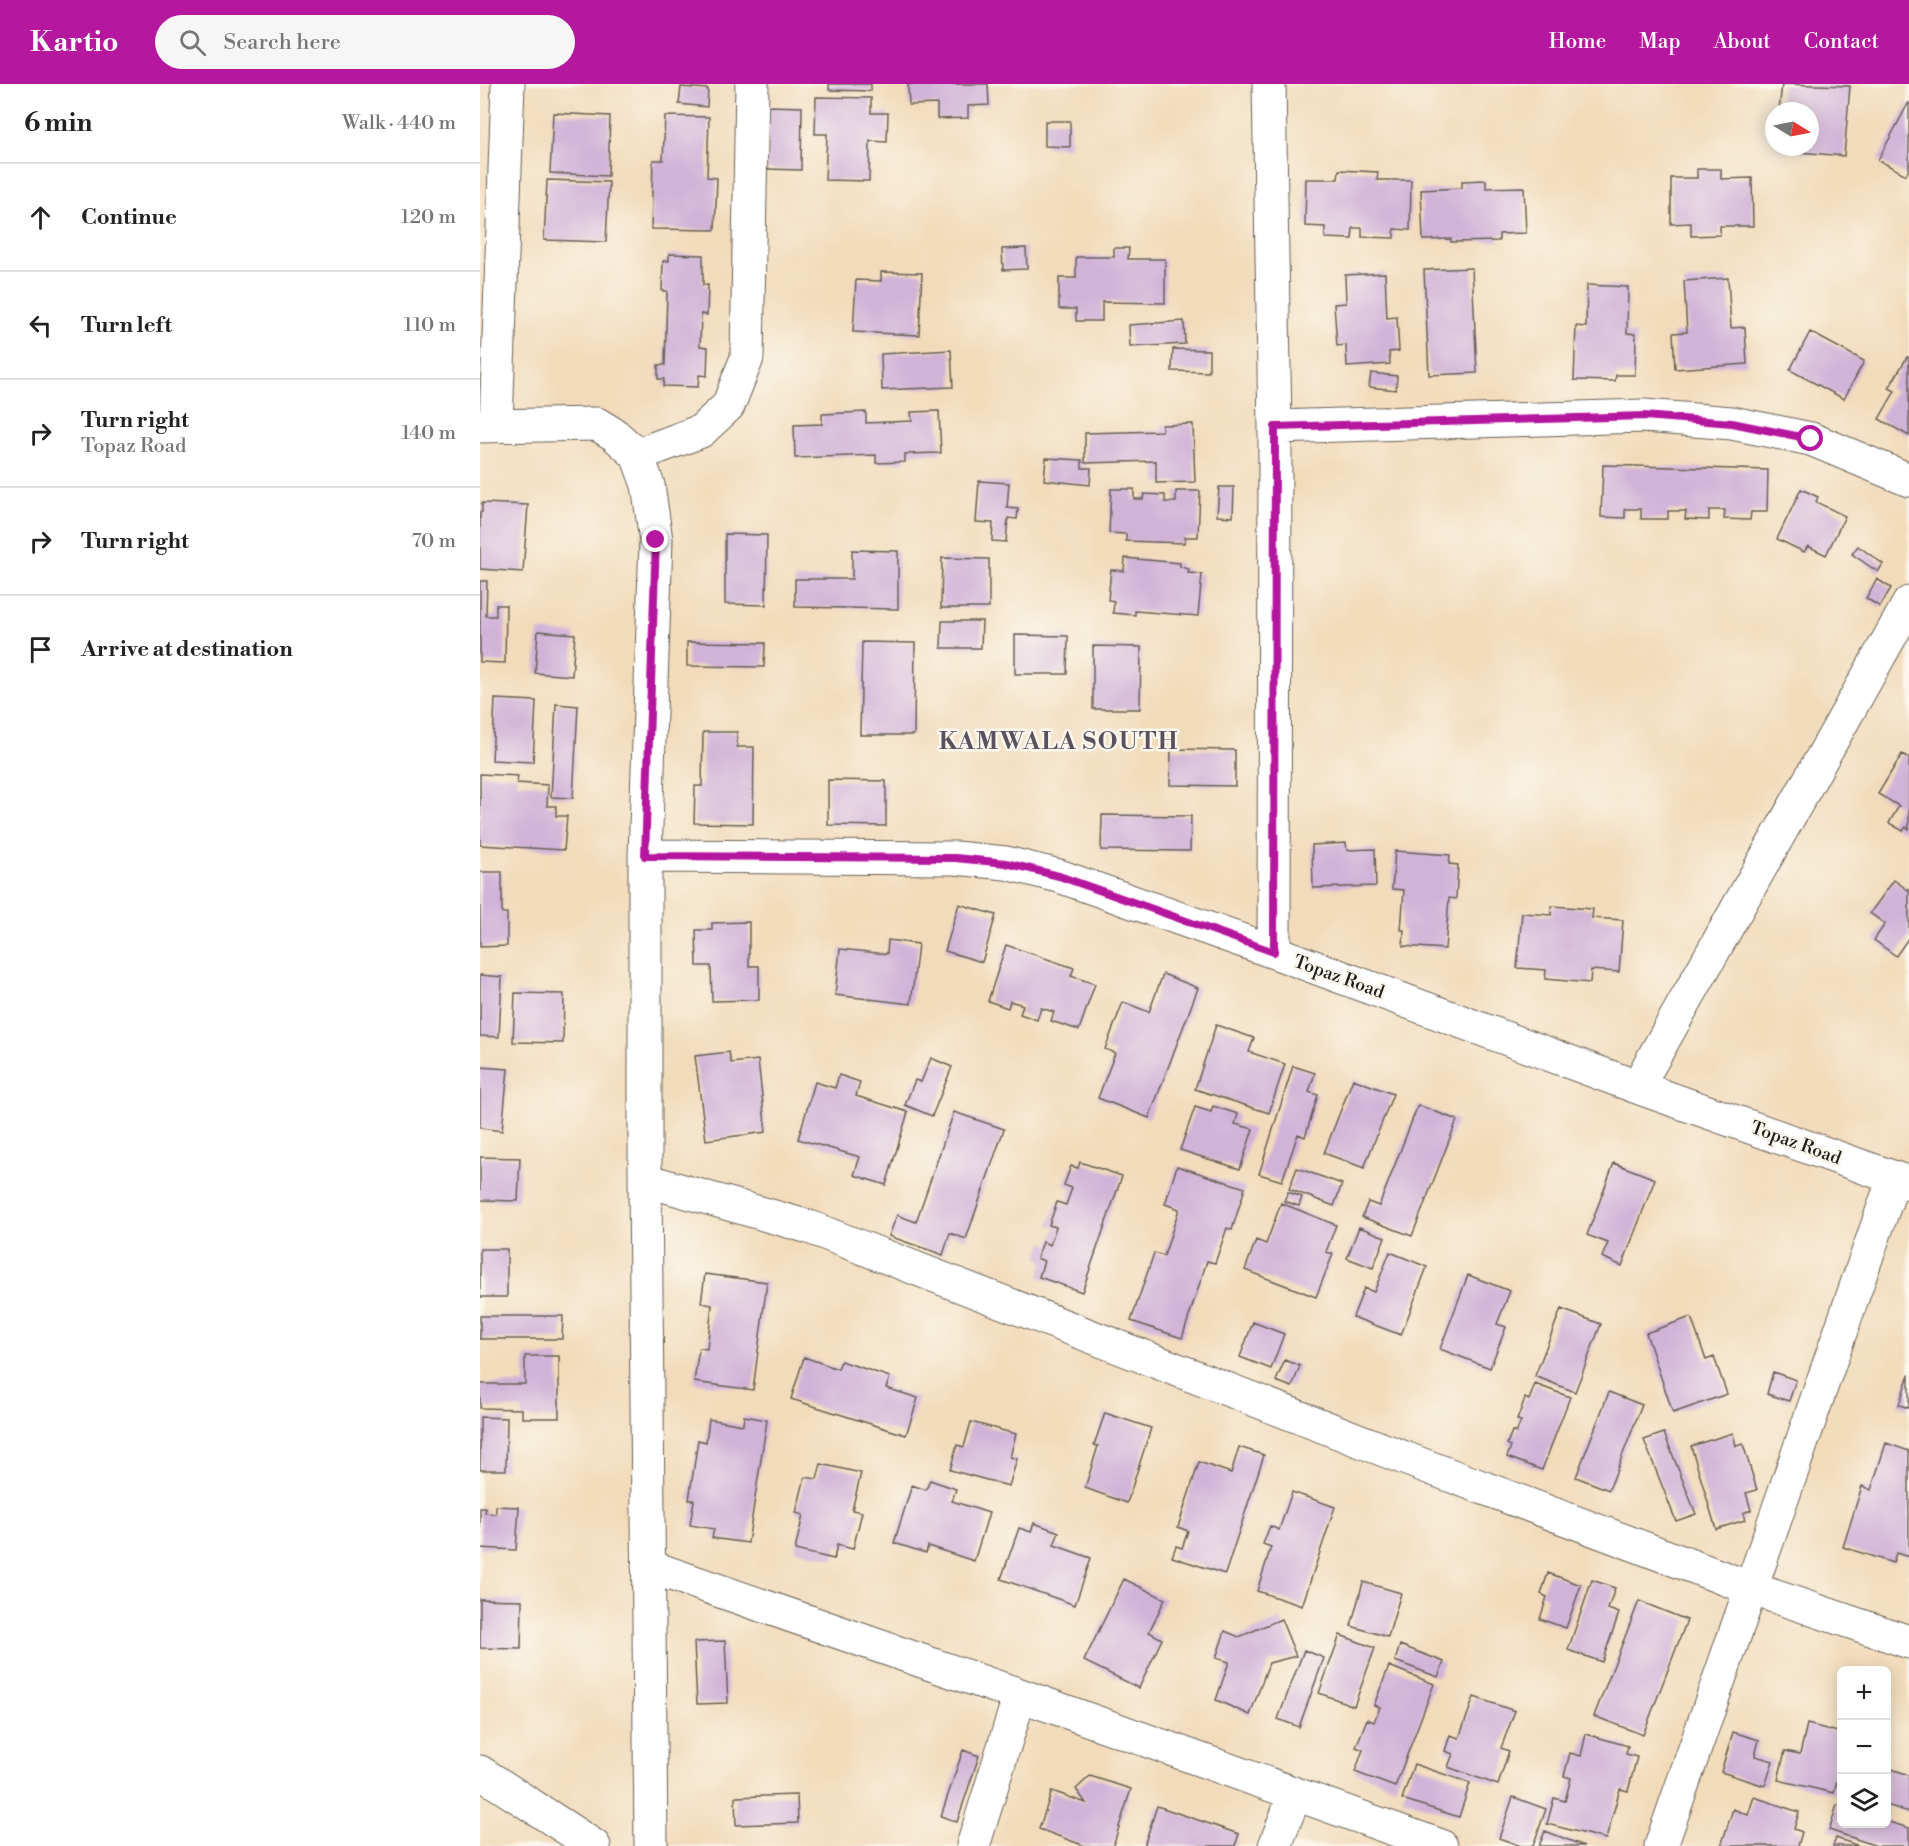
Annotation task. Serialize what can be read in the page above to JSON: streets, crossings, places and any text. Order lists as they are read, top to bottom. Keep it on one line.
{"streets":{"street":["Topaz Road"]},"districts":["KAMWALA SOUTH"],"north":"right","page":{"header":"Kartio","search":"Search here","nav":["Home","Map","About","Contact"],"heading":["6 min","Walk · 440 m"],"list":[["Continue","120 m"],["Turn left","110 m"],["Turn right","Topaz Road","140 m"],["Turn right","70 m"],"Arrive at destination"],"map_buttons":["+","−"]}}
